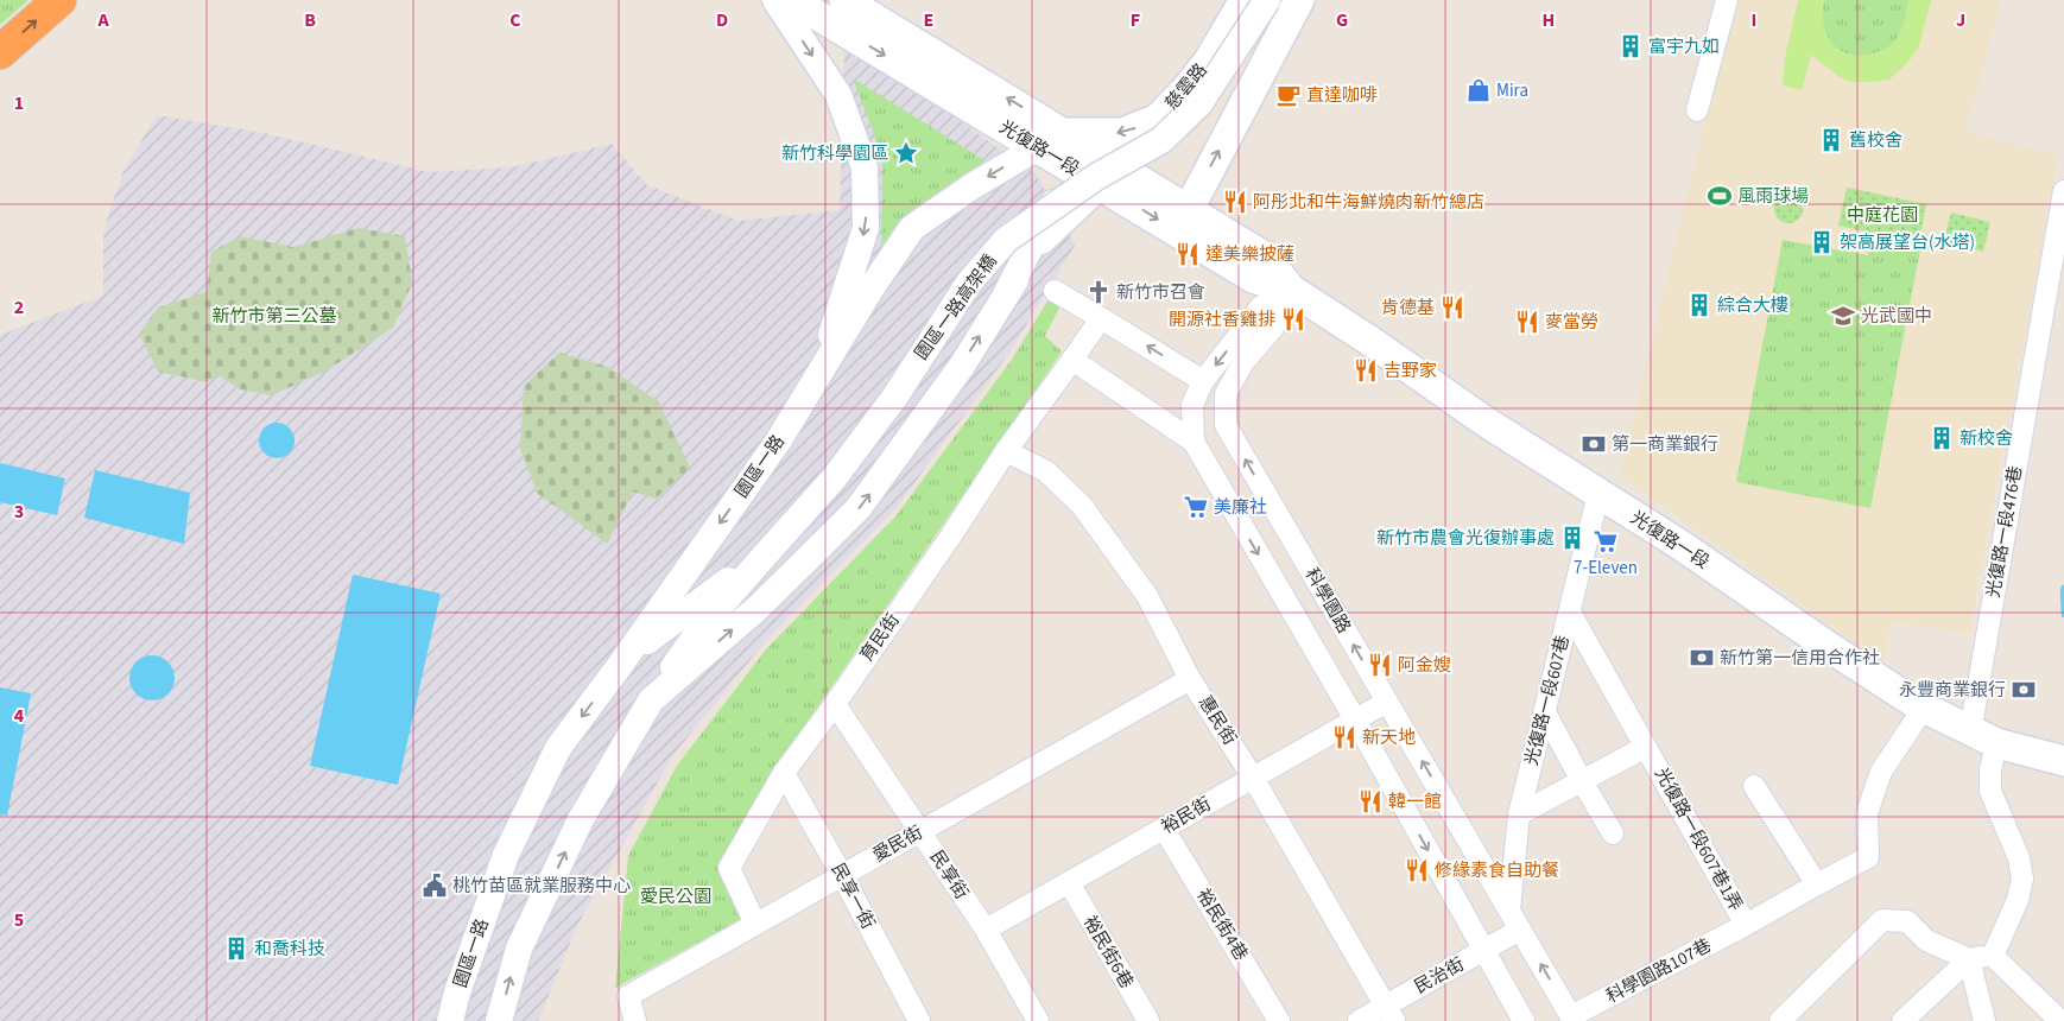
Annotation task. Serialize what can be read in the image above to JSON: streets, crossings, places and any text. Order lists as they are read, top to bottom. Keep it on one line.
{"streets":{"main road":["慈雲路","光復路一段"],"street":["園區一路高架橋","園區一路","光復路一段476巷","科學園路","育民街","光復路一段607巷","惠民街","裕民街","光復路一段607巷1弄","愛民街","民享街","民享一街","裕民街4巷","裕民街6巷","科學園路107巷","民治街"]},"crossings":[["慈雲路","光復路一段"],["慈雲路","園區一路"],["光復路一段","園區一路"],["光復路一段","光復路一段476巷"],["光復路一段","科學園路"],["光復路一段","光復路一段607巷"],["光復路一段","光復路一段607巷1弄"],["科學園路","育民街"],["科學園路","光復路一段607巷"],["科學園路","裕民街"],["科學園路","科學園路107巷"],["科學園路","民治街"],["育民街","惠民街"],["育民街","愛民街"],["育民街","民享街"],["育民街","民享一街"],["光復路一段607巷","光復路一段607巷1弄"],["惠民街","裕民街"],["惠民街","愛民街"],["惠民街","民治街"],["裕民街","民享街"],["裕民街","裕民街4巷"],["裕民街","裕民街6巷"],["光復路一段607巷1弄","科學園路107巷"],["愛民街","民享街"],["愛民街","民享一街"]],"one_way":["慈雲路"],"parks":["中庭花園","新竹市第三公墓","愛民公園"],"places":{"building":["富宇九如","舊校舍","架高展望台(水塔)","綜合大樓","新校舍","新竹市農會光復辦事處","和喬科技"],"shop":["Mira"],"cafe":["直達咖啡"],"place":["新竹科學園區"],"sports":["風雨球場"],"restaurant":["阿彤北和牛海鮮燒肉新竹總店","達美樂披薩","肯德基","開源社香雞排","麥當勞","吉野家","阿金嫂","新天地","韓一館","修緣素食自助餐"],"church":["新竹市召會"],"school or university":["光武國中"],"bank":["第一商業銀行","新竹第一信用合作社","永豐商業銀行"],"supermarket":["美廉社","7-Eleven"],"public building":["桃竹苗區就業服務中心"]},"grid":{"columns":["A","B","C","D","E","F","G","H","I","J"],"rows":["1","2","3","4","5"]}}
